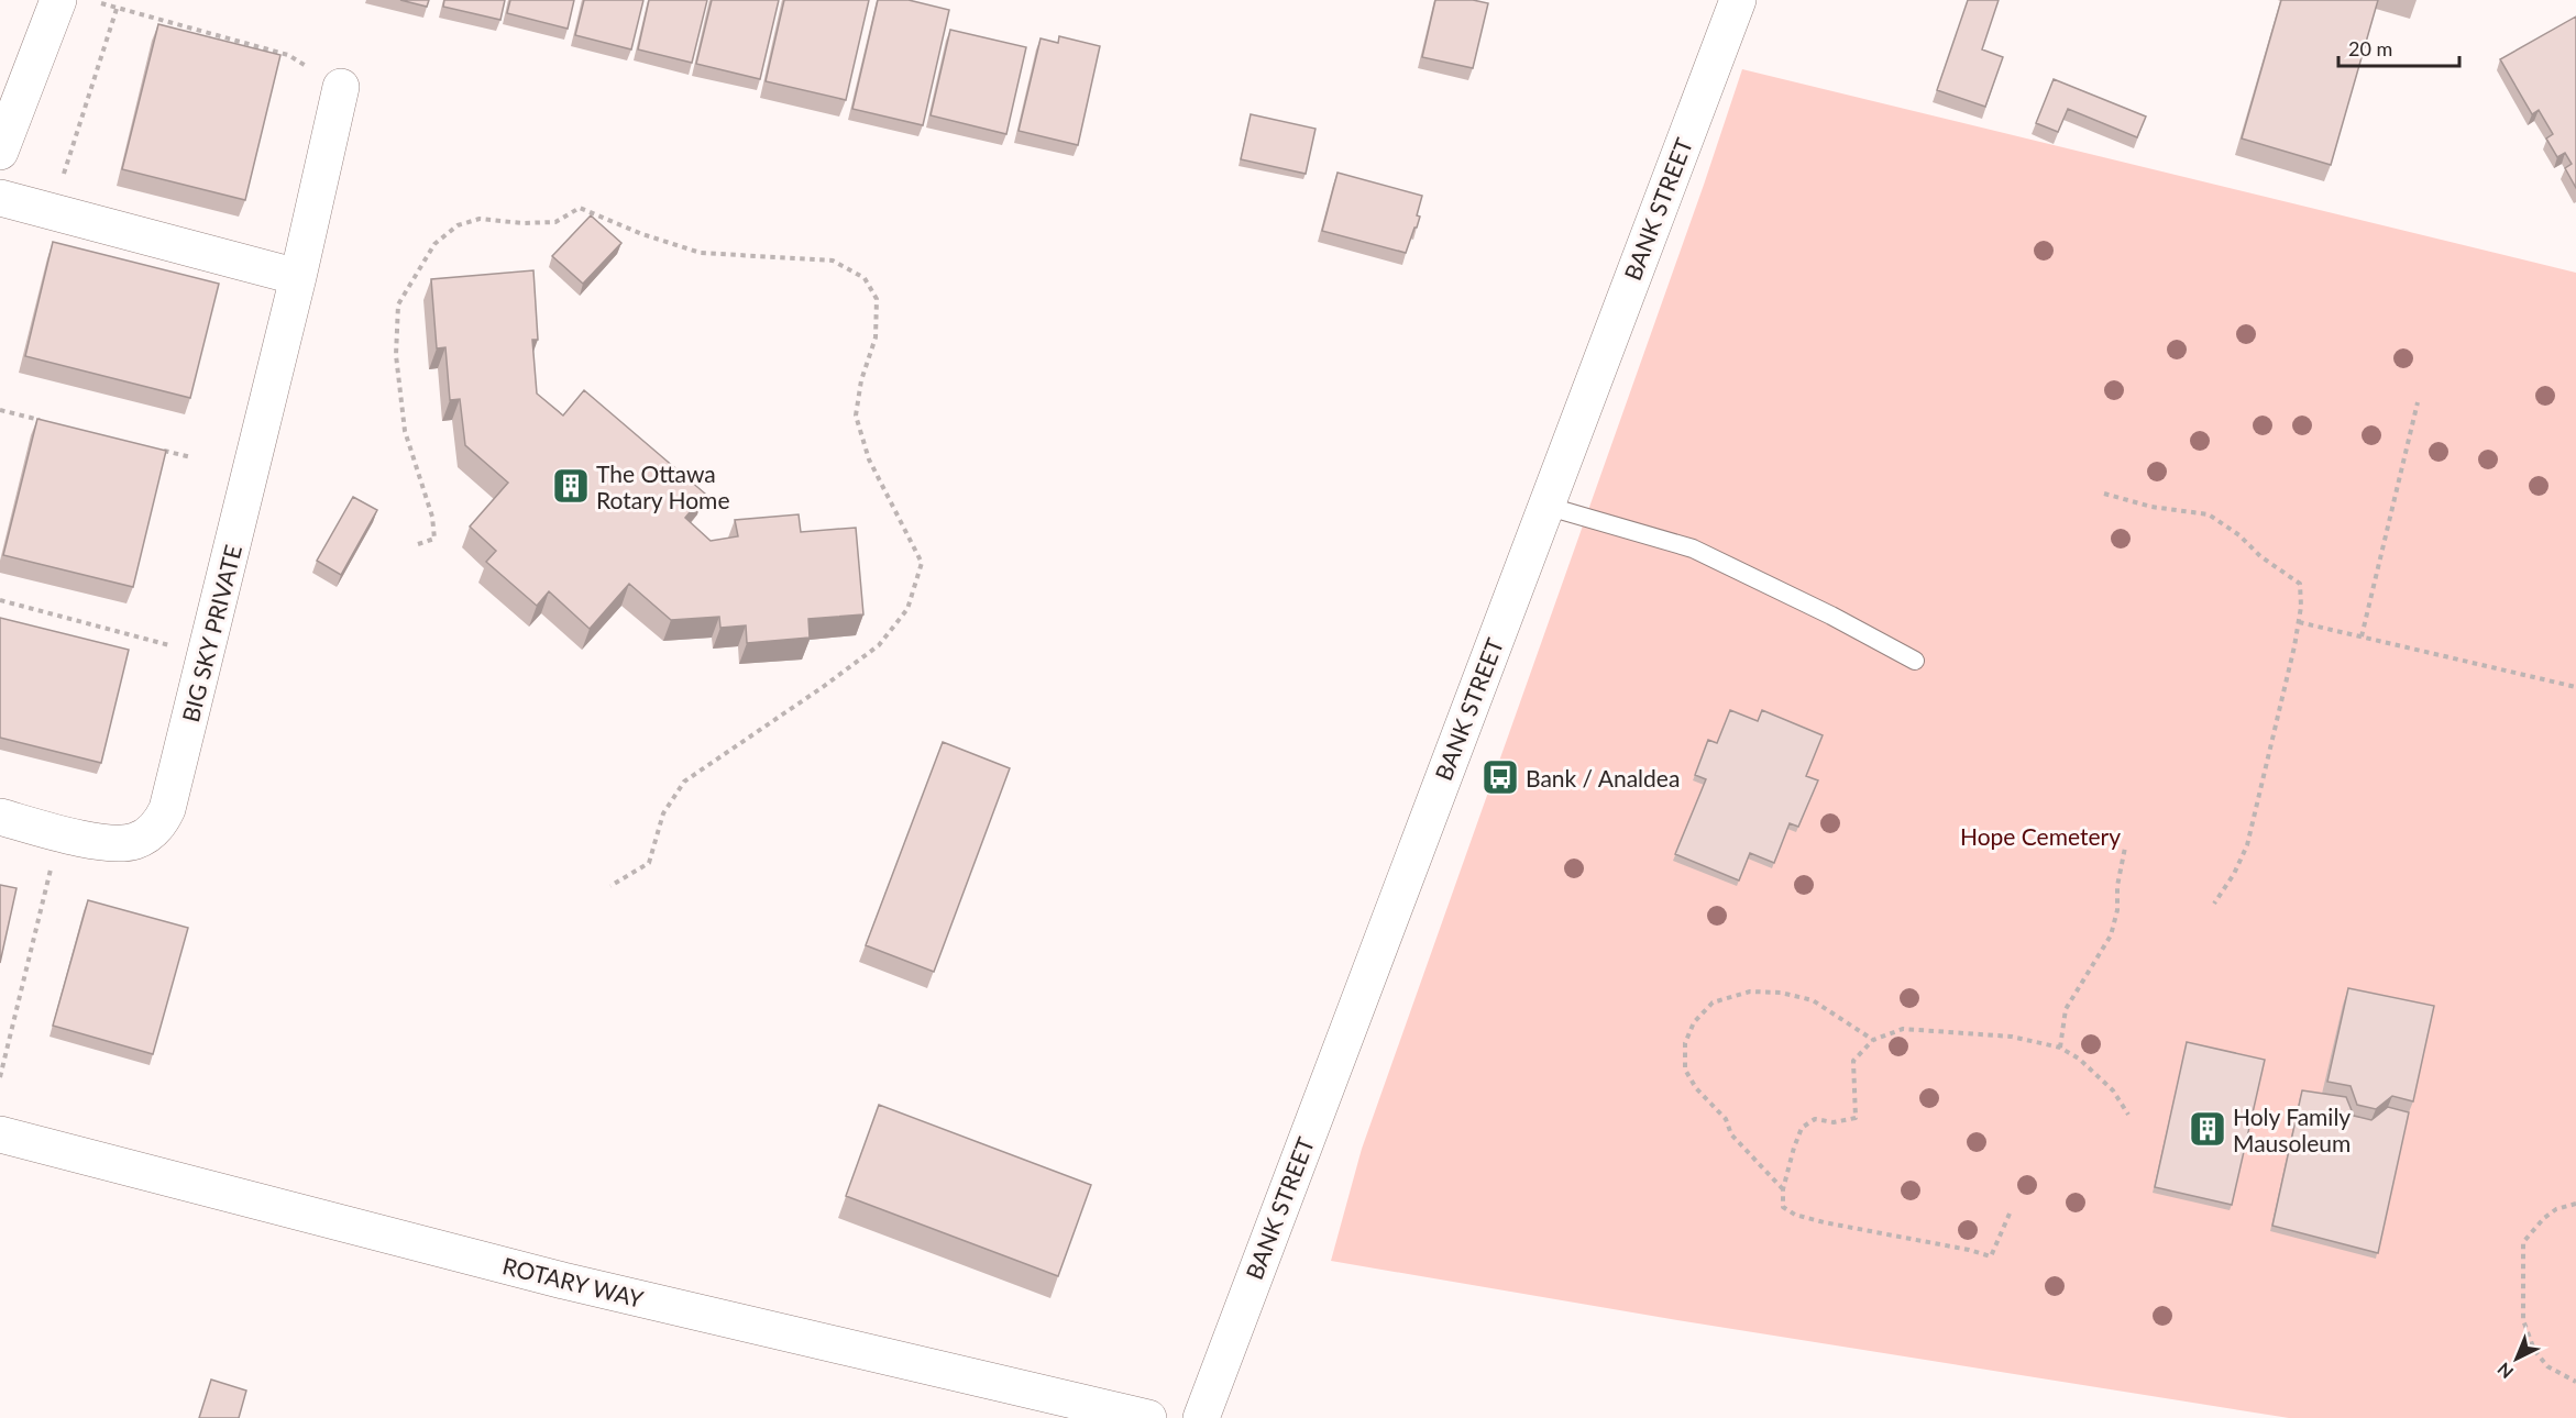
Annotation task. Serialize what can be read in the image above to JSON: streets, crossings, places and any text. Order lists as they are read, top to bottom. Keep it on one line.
{"streets":{"street":["BANK STREET","BIG SKY PRIVATE","ROTARY WAY"]},"parks":["Hope Cemetery"],"places":{"building":["The Ottawa Rotary Home","Holy Family Mausoleum"],"bus stop":["Bank / Analdea"]},"scale_bar":"20 m","north":"bottom left"}
